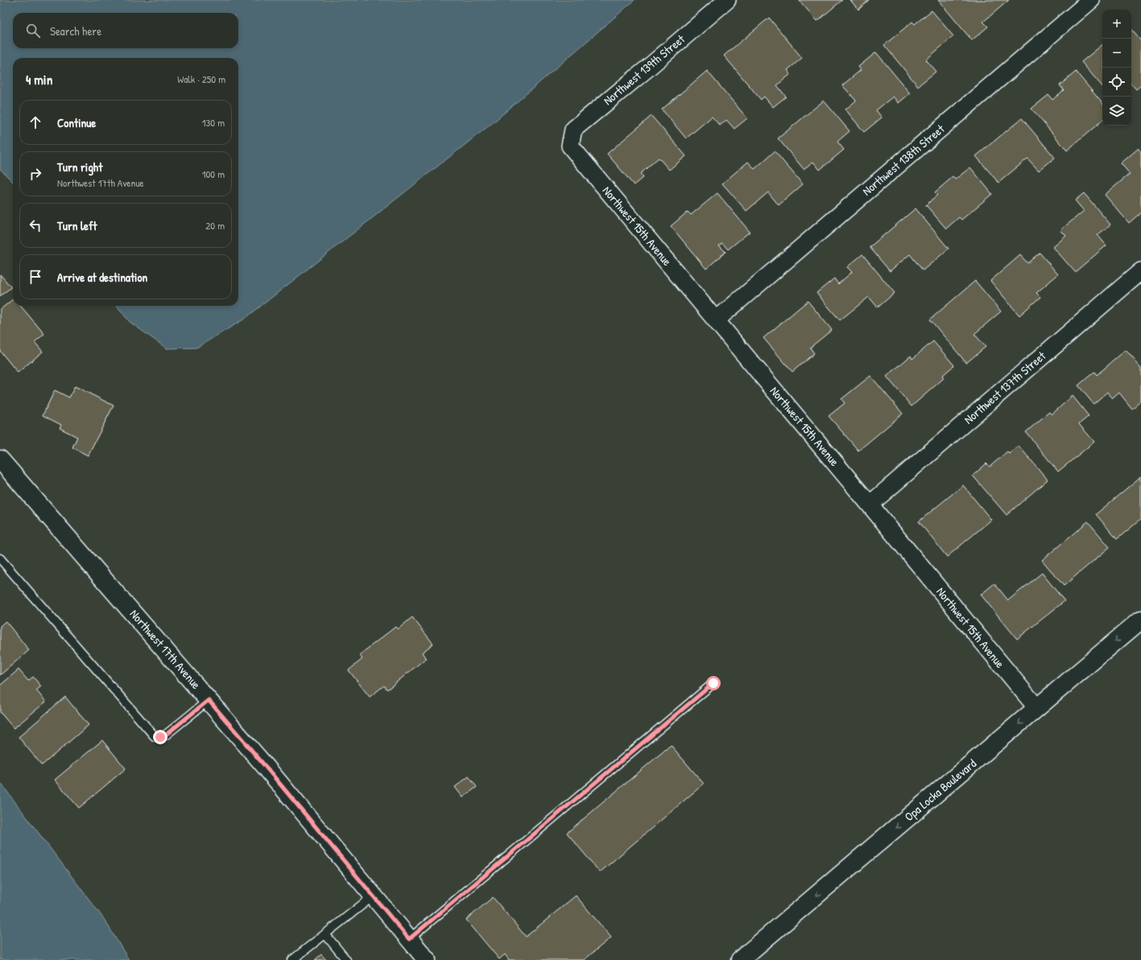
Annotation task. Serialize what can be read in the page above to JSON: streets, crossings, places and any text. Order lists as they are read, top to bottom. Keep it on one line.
{"streets":{"street":["Northwest 139th Street","Northwest 138th Street","Northwest 15th Avenue","Northwest 137th Street","Northwest 17th Avenue","Opa Locka Boulevard"]},"crossings":[["Northwest 139th Street","Northwest 15th Avenue"],["Northwest 138th Street","Northwest 15th Avenue"],["Northwest 15th Avenue","Northwest 137th Street"],["Northwest 15th Avenue","Opa Locka Boulevard"]],"one_way":["Opa Locka Boulevard"],"page":{"map_buttons":["+","−"],"search":"Search here","heading":["4 min","Walk · 250 m"],"list":[["Continue","130 m"],["Turn right","Northwest 17th Avenue","100 m"],["Turn left","20 m"],"Arrive at destination"]}}
